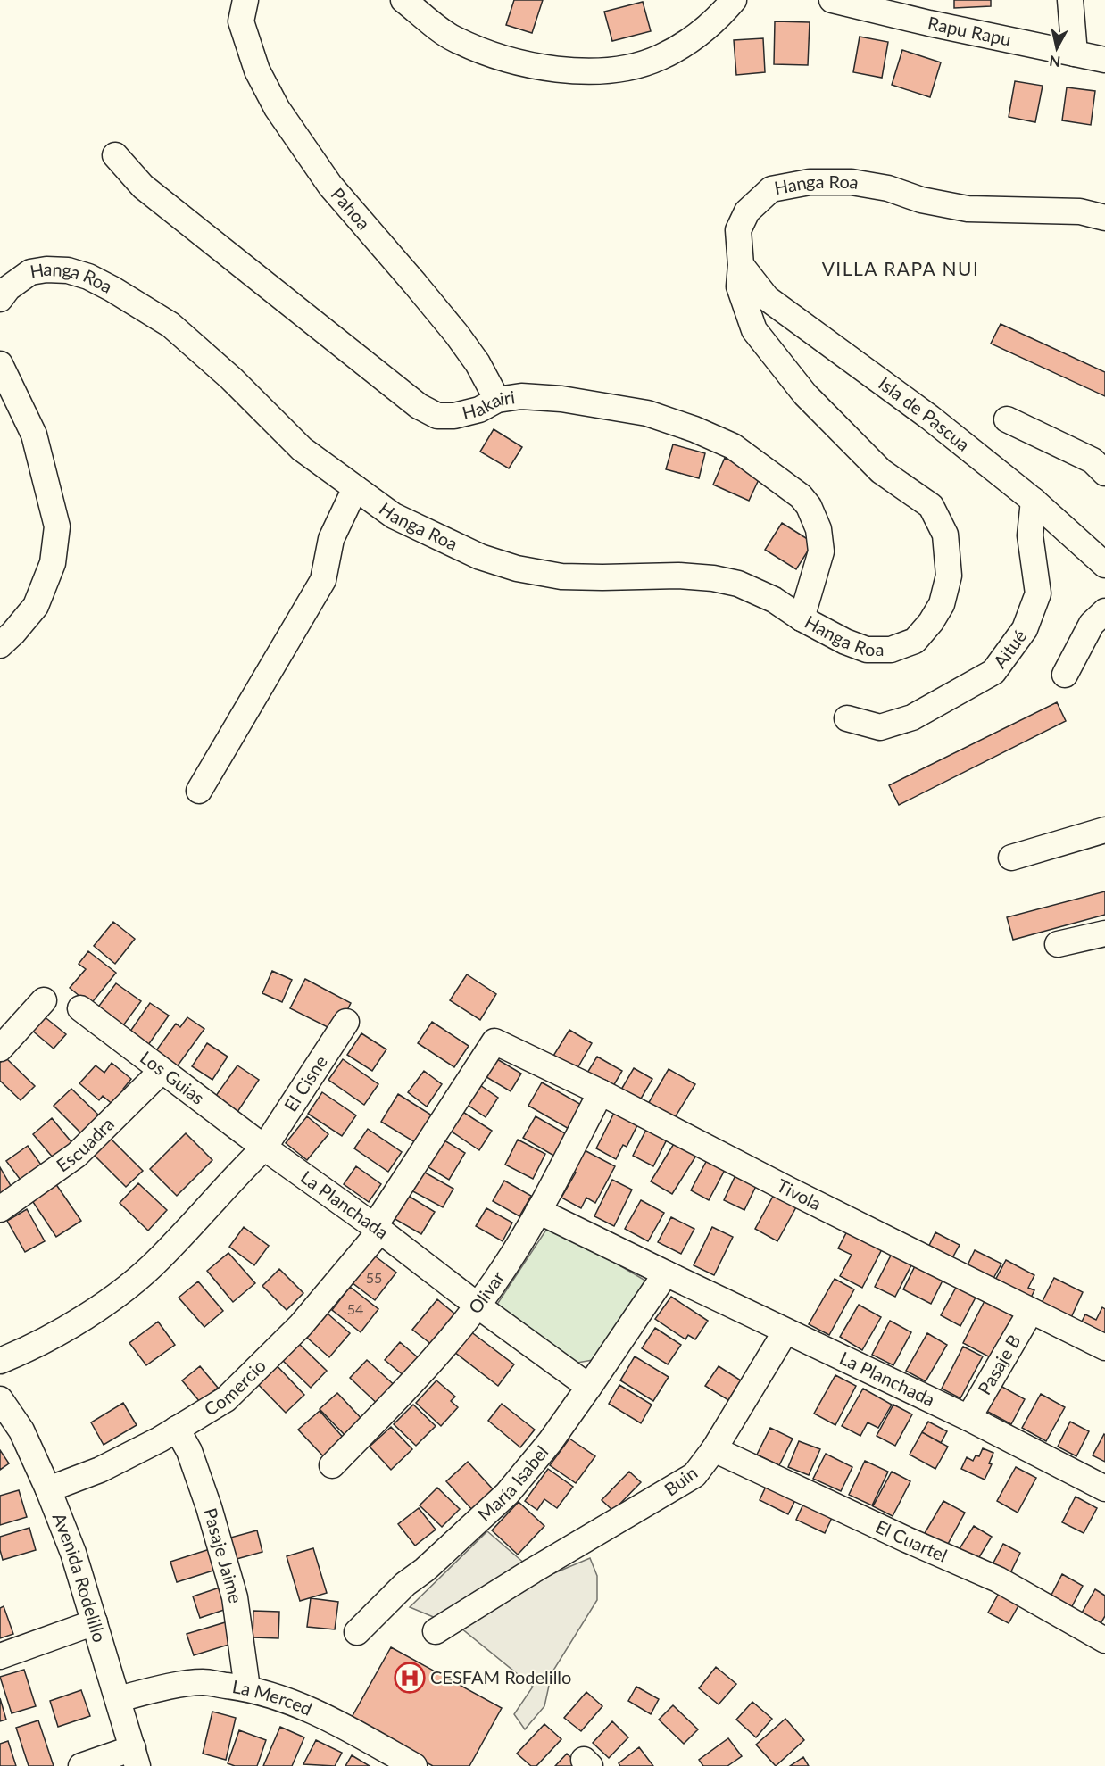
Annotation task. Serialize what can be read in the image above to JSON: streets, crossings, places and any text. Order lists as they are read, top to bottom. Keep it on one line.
{"streets":{"street":["Rapu Rapu","Hanga Roa","Pahoa","Hakairi","Isla de Pascua","Aitué","Los Guias","El Cisne","Escuadra","Tivola","La Planchada","Olivar","Pasaje B","Comercio","Buin","María Isabel","El Cuartel","Pasaje Jaime","Avenida Rodelillo","La Merced"]},"crossings":[["Hanga Roa","Hakairi"],["Hanga Roa","Isla de Pascua"],["Pahoa","Hakairi"],["Isla de Pascua","Aitué"],["Los Guias","El Cisne"],["Los Guias","Escuadra"],["Los Guias","La Planchada"],["El Cisne","La Planchada"],["Tivola","Olivar"],["Tivola","Pasaje B"],["Tivola","Comercio"],["La Planchada","Olivar"],["La Planchada","Pasaje B"],["La Planchada","Comercio"],["La Planchada","Buin"],["La Planchada","María Isabel"],["Comercio","Pasaje Jaime"],["Comercio","Avenida Rodelillo"],["Buin","El Cuartel"],["Pasaje Jaime","La Merced"],["Avenida Rodelillo","La Merced"]],"districts":["VILLA RAPA NUI"],"places":{"hospital":["CESFAM Rodelillo"]},"house_numbers":["55","54"],"north":"bottom"}
